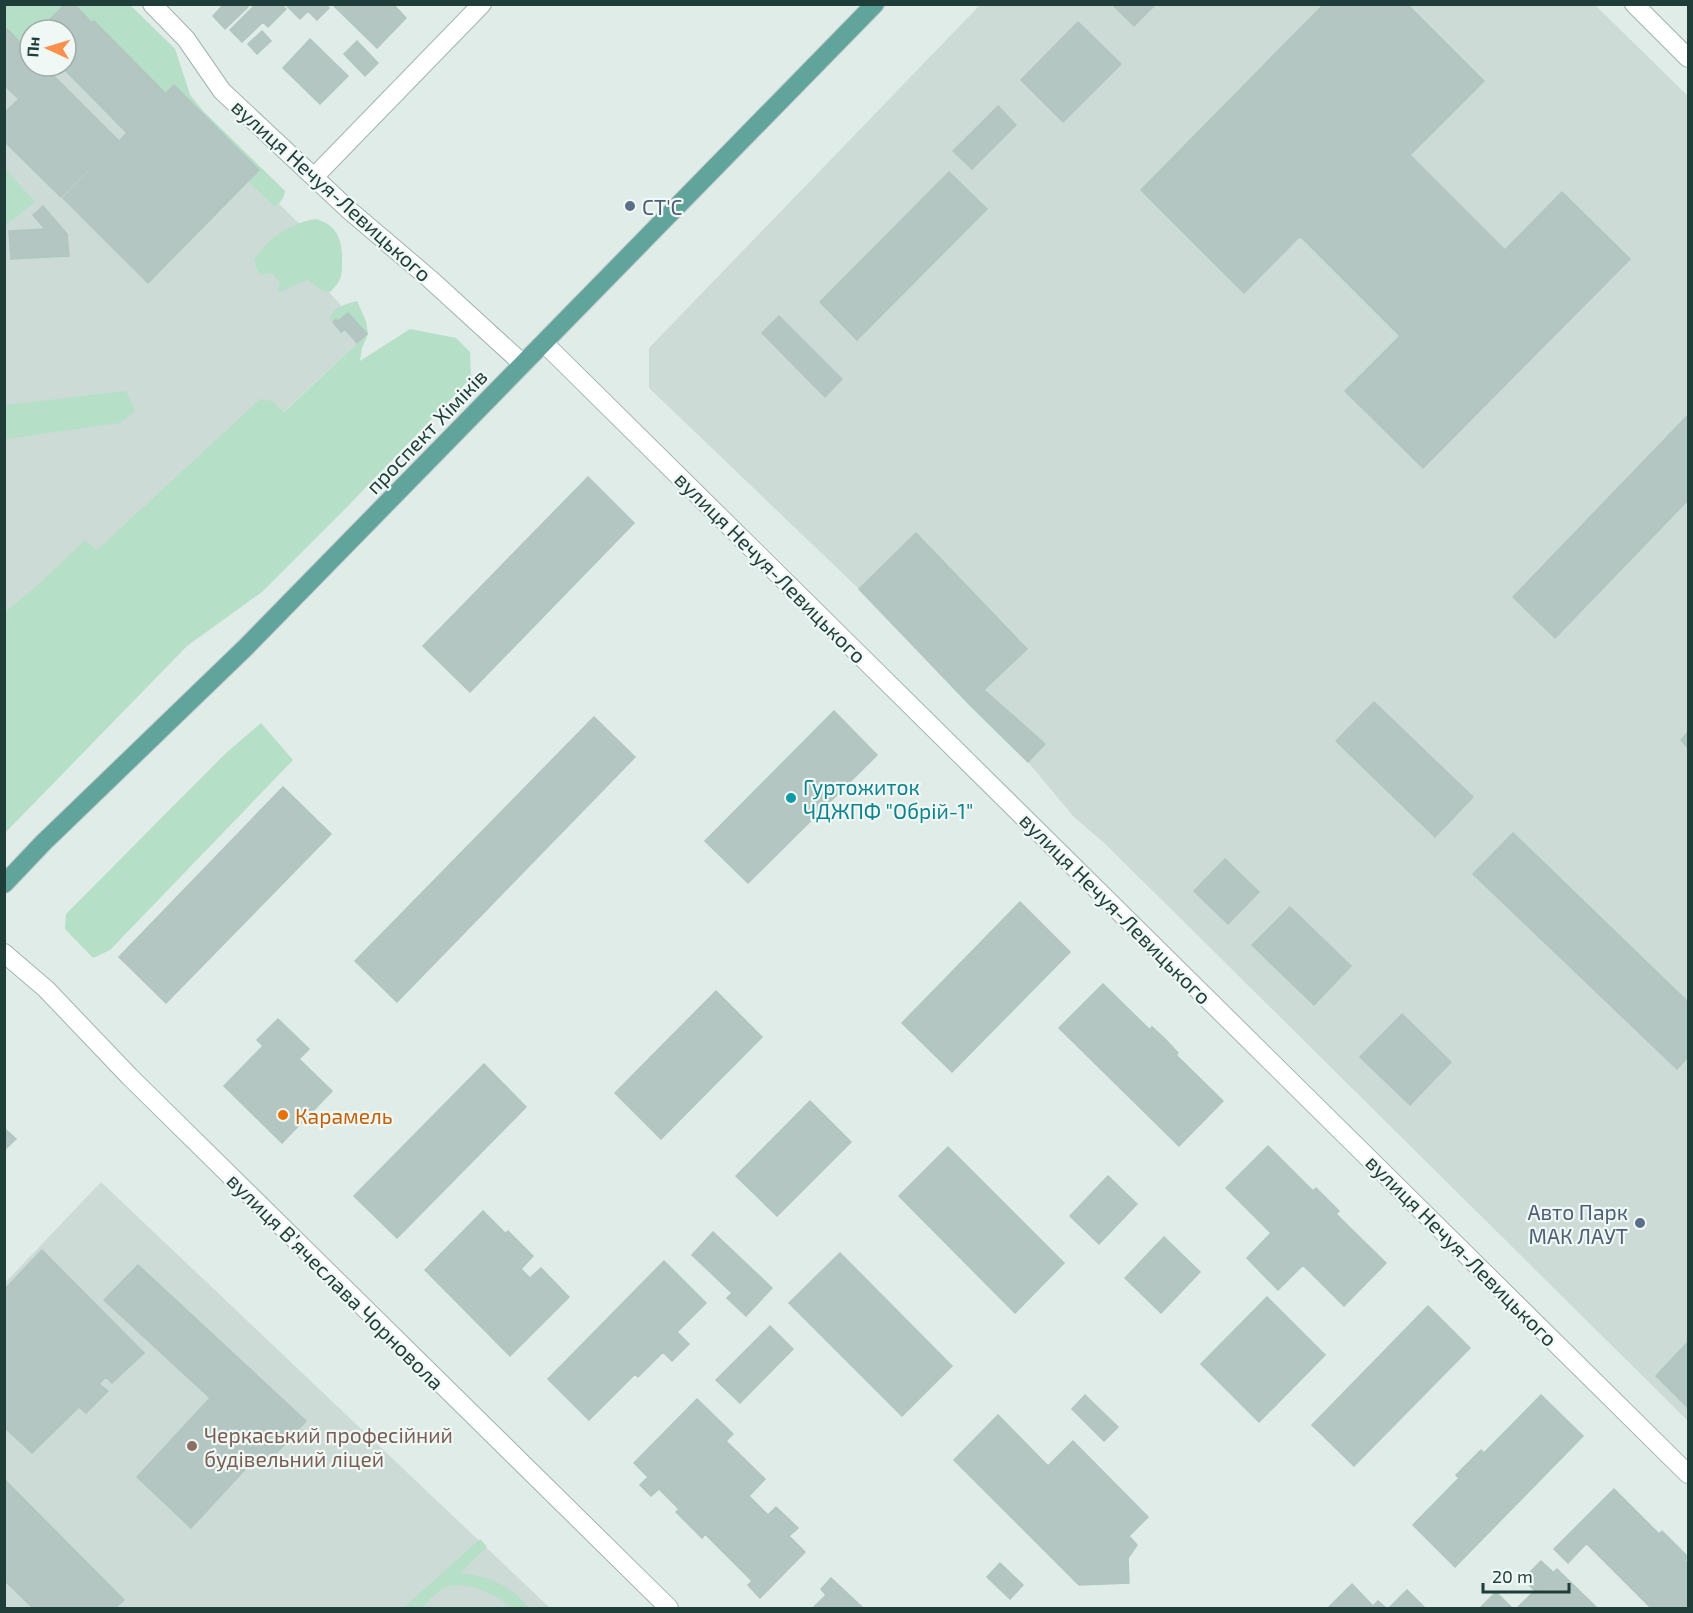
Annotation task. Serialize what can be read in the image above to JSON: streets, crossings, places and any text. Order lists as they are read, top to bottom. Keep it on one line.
{"streets":{"main road":["проспект Хіміків"],"street":["вулиця Нечуя-Левицького","вулиця Вʼячеслава Чорновола"]},"crossings":[["вулиця Нечуя-Левицького","проспект Хіміків"]],"places":["СТ'С","Гуртожиток ЧДЖПФ \"Обрій-1\"","Карамель","Авто Парк МАК ЛАУТ","Черкаський професійний будівельний ліцей"],"scale_bar":"20 m","north":"left"}
